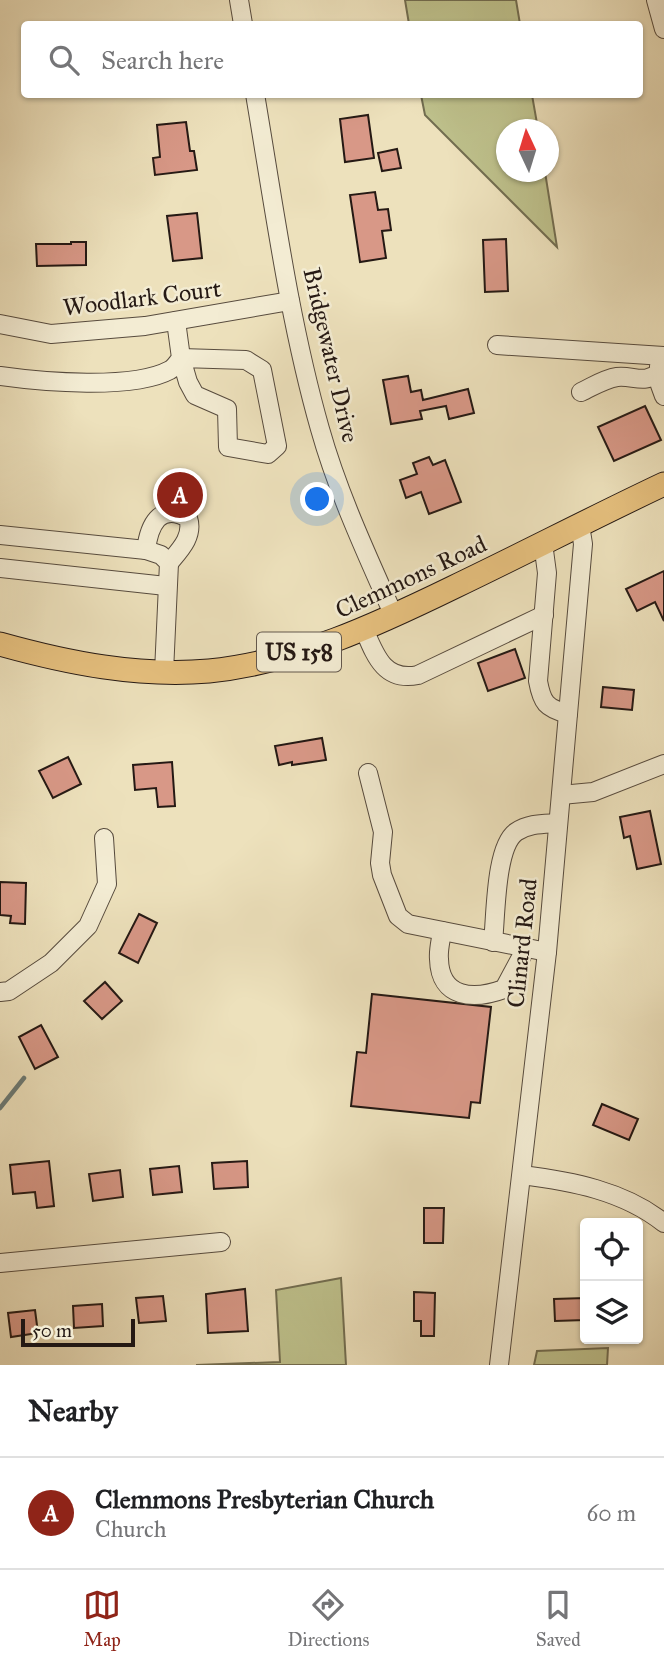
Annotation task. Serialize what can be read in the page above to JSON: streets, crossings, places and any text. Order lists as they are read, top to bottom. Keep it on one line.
{"streets":{"main road":["Clemmons Road","US 158"],"street":["Woodlark Court","Bridgewater Drive","Clinard Road"]},"crossings":[["Woodlark Court","Bridgewater Drive"],["Bridgewater Drive","Clemmons Road"],["Clemmons Road","Clinard Road"]],"scale_bar":"50 m","north":"top","page":{"search":"Search here","pins":"A","scale":"50 m","heading":"Nearby","list":[{"mark":"A","name":"Clemmons Presbyterian Church","note":"Church","value":"60 m"}],"nav":["Map","Directions","Saved"]}}
